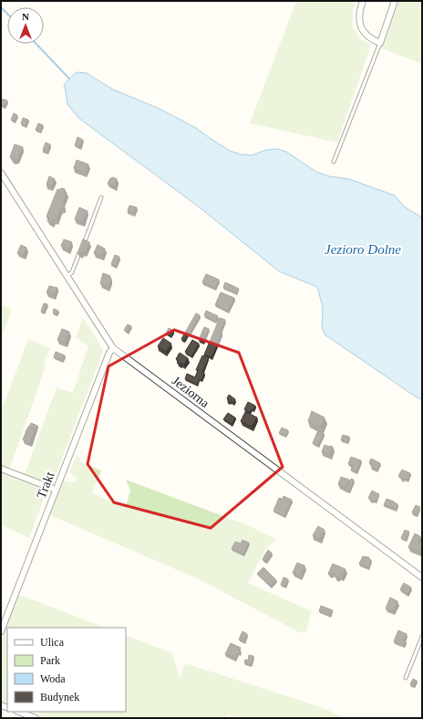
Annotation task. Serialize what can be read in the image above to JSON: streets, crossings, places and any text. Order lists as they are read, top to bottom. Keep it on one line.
{"streets":{"street":["Jeziorna","Trakt"]},"crossings":[["Jeziorna","Trakt"]],"water":["Jezioro Dolne"],"legend":["Ulica","Park","Woda","Budynek"],"north":"top"}
